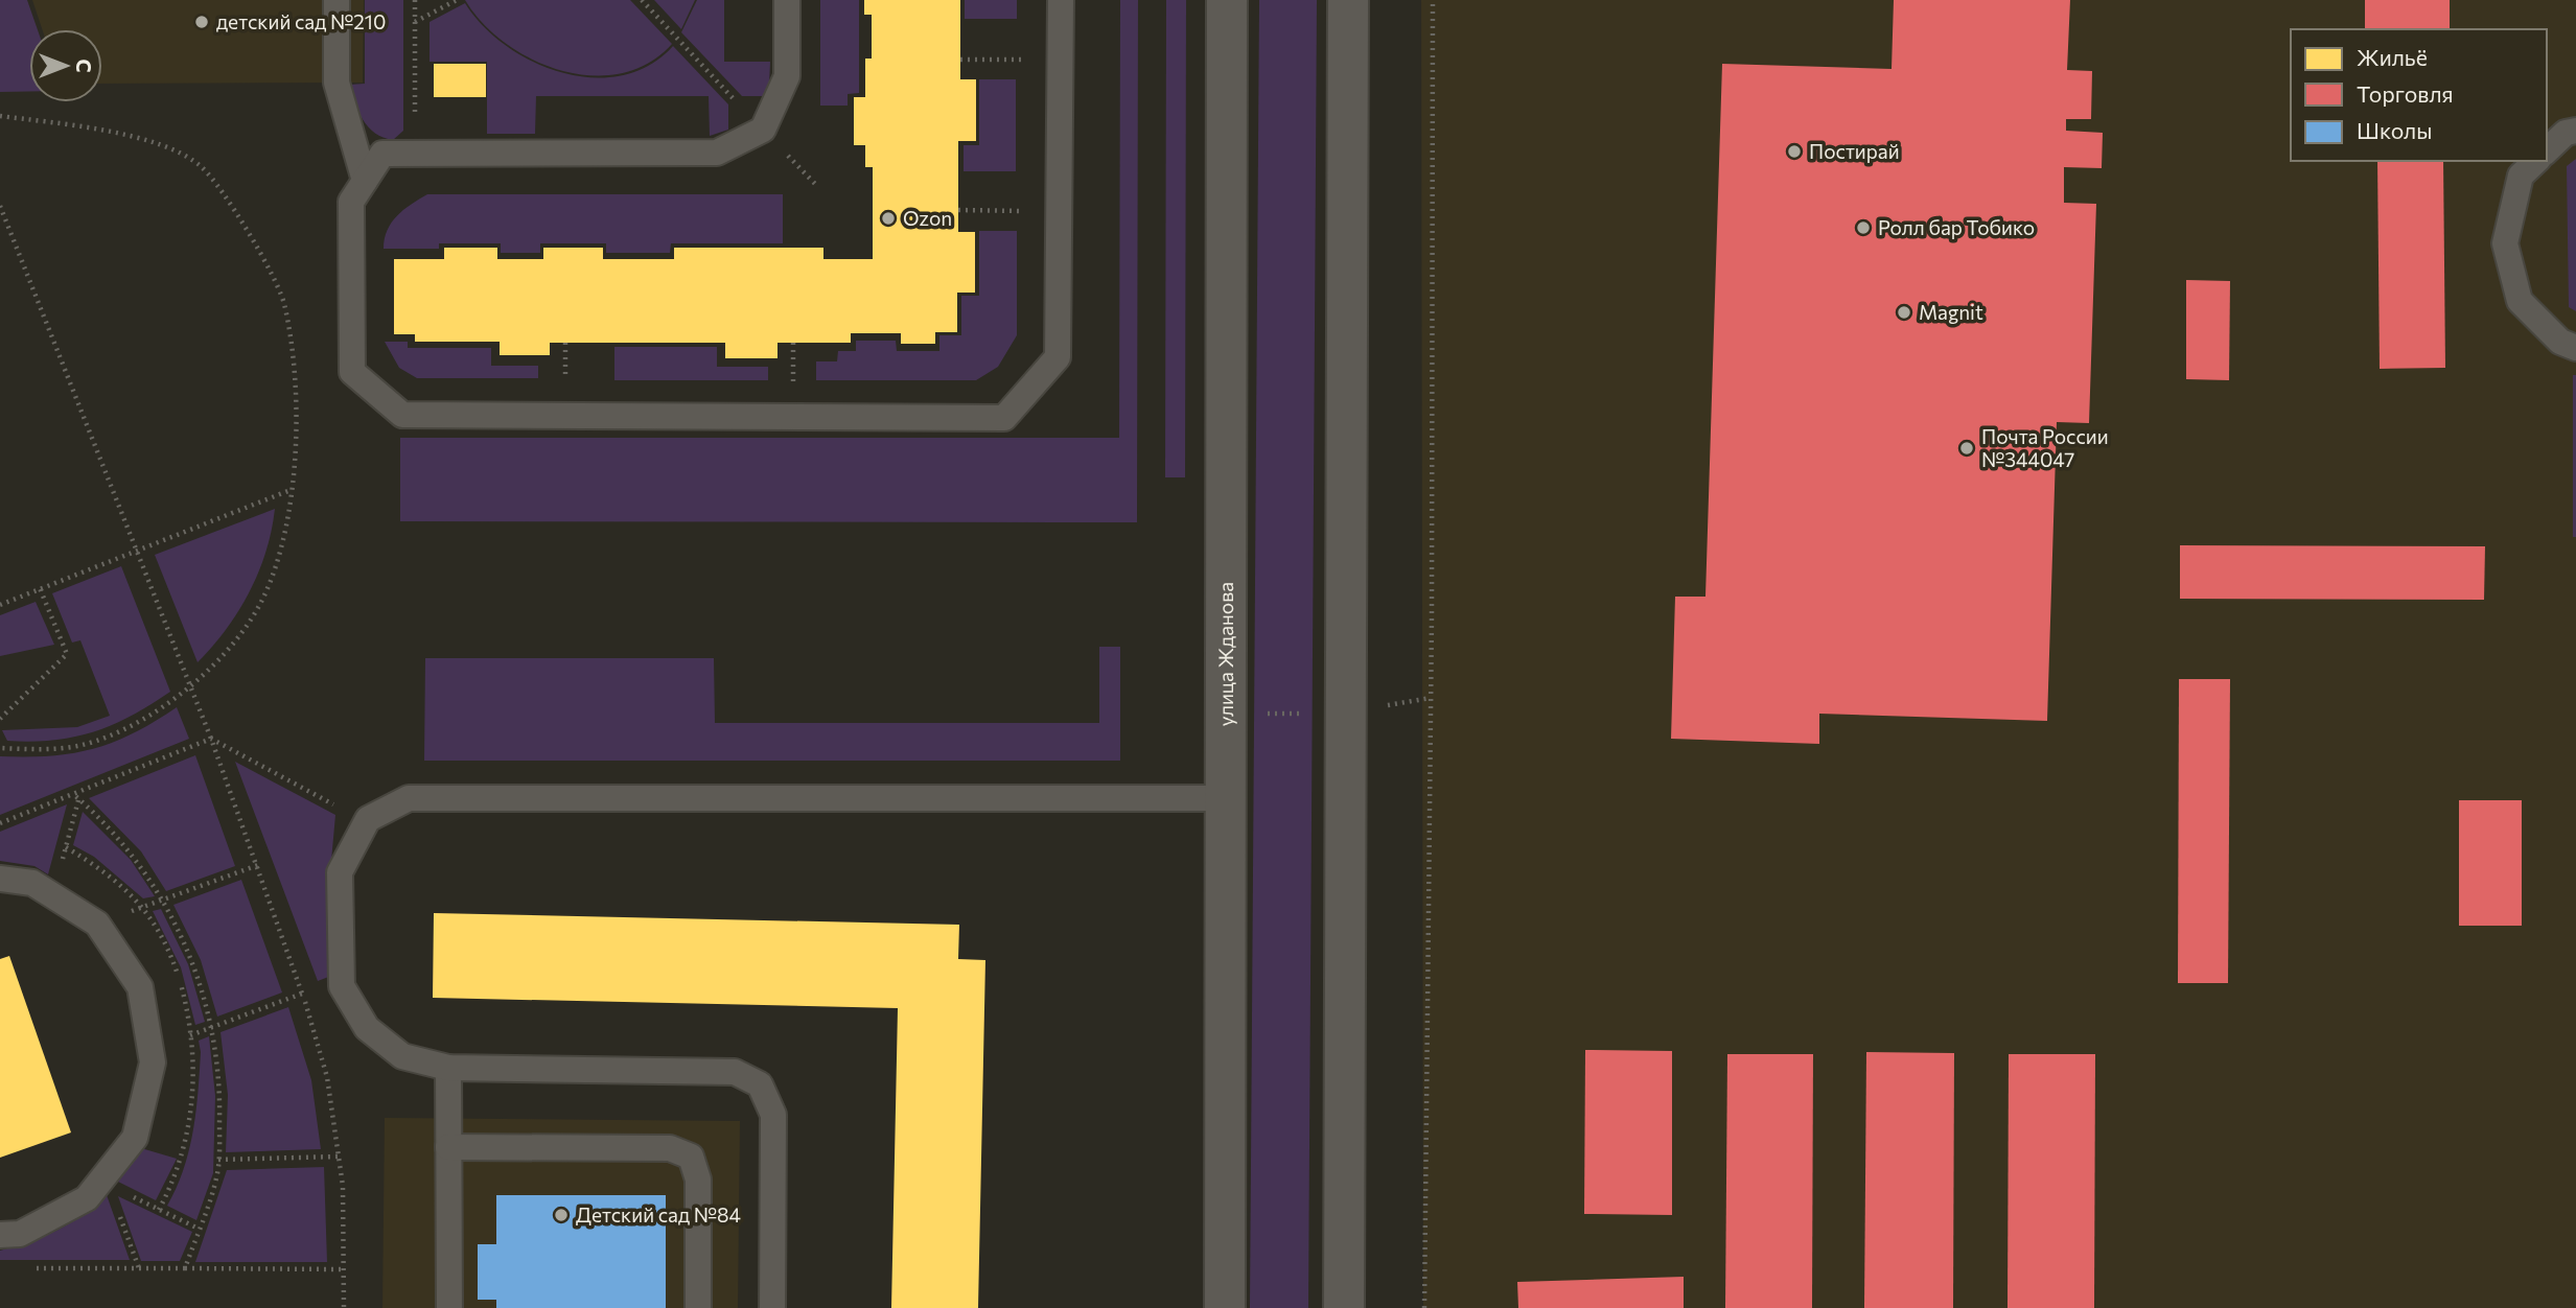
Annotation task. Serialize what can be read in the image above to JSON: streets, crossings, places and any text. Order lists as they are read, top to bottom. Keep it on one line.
{"streets":{"street":["улица Жданова"]},"places":["детский сад №210","Постирай","Ozon","Ролл бар Тобико","Magnit","Почта России №344047","Детский сад №84"],"legend":["Жильё","Торговля","Школы"],"north":"right"}
